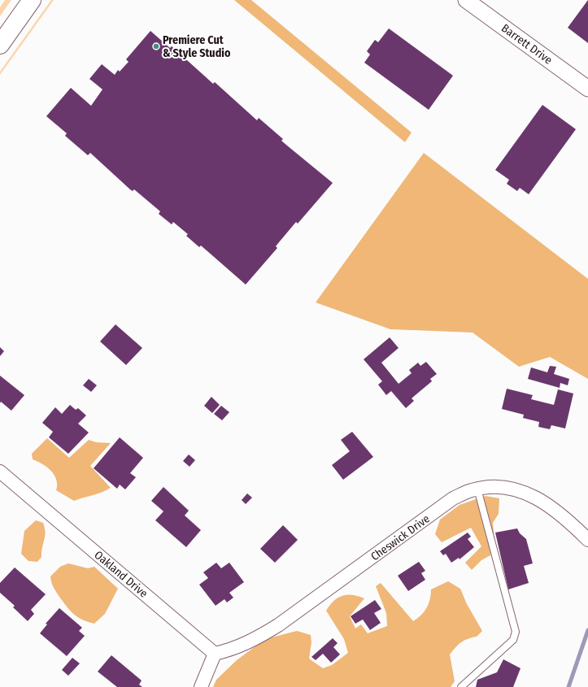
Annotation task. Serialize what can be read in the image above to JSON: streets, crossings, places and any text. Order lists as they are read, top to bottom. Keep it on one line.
{"streets":{"street":["Barrett Drive","Cheswick Drive","Oakland Drive"]},"crossings":[["Cheswick Drive","Oakland Drive"]],"places":["Premiere Cut & Style Studio"]}
